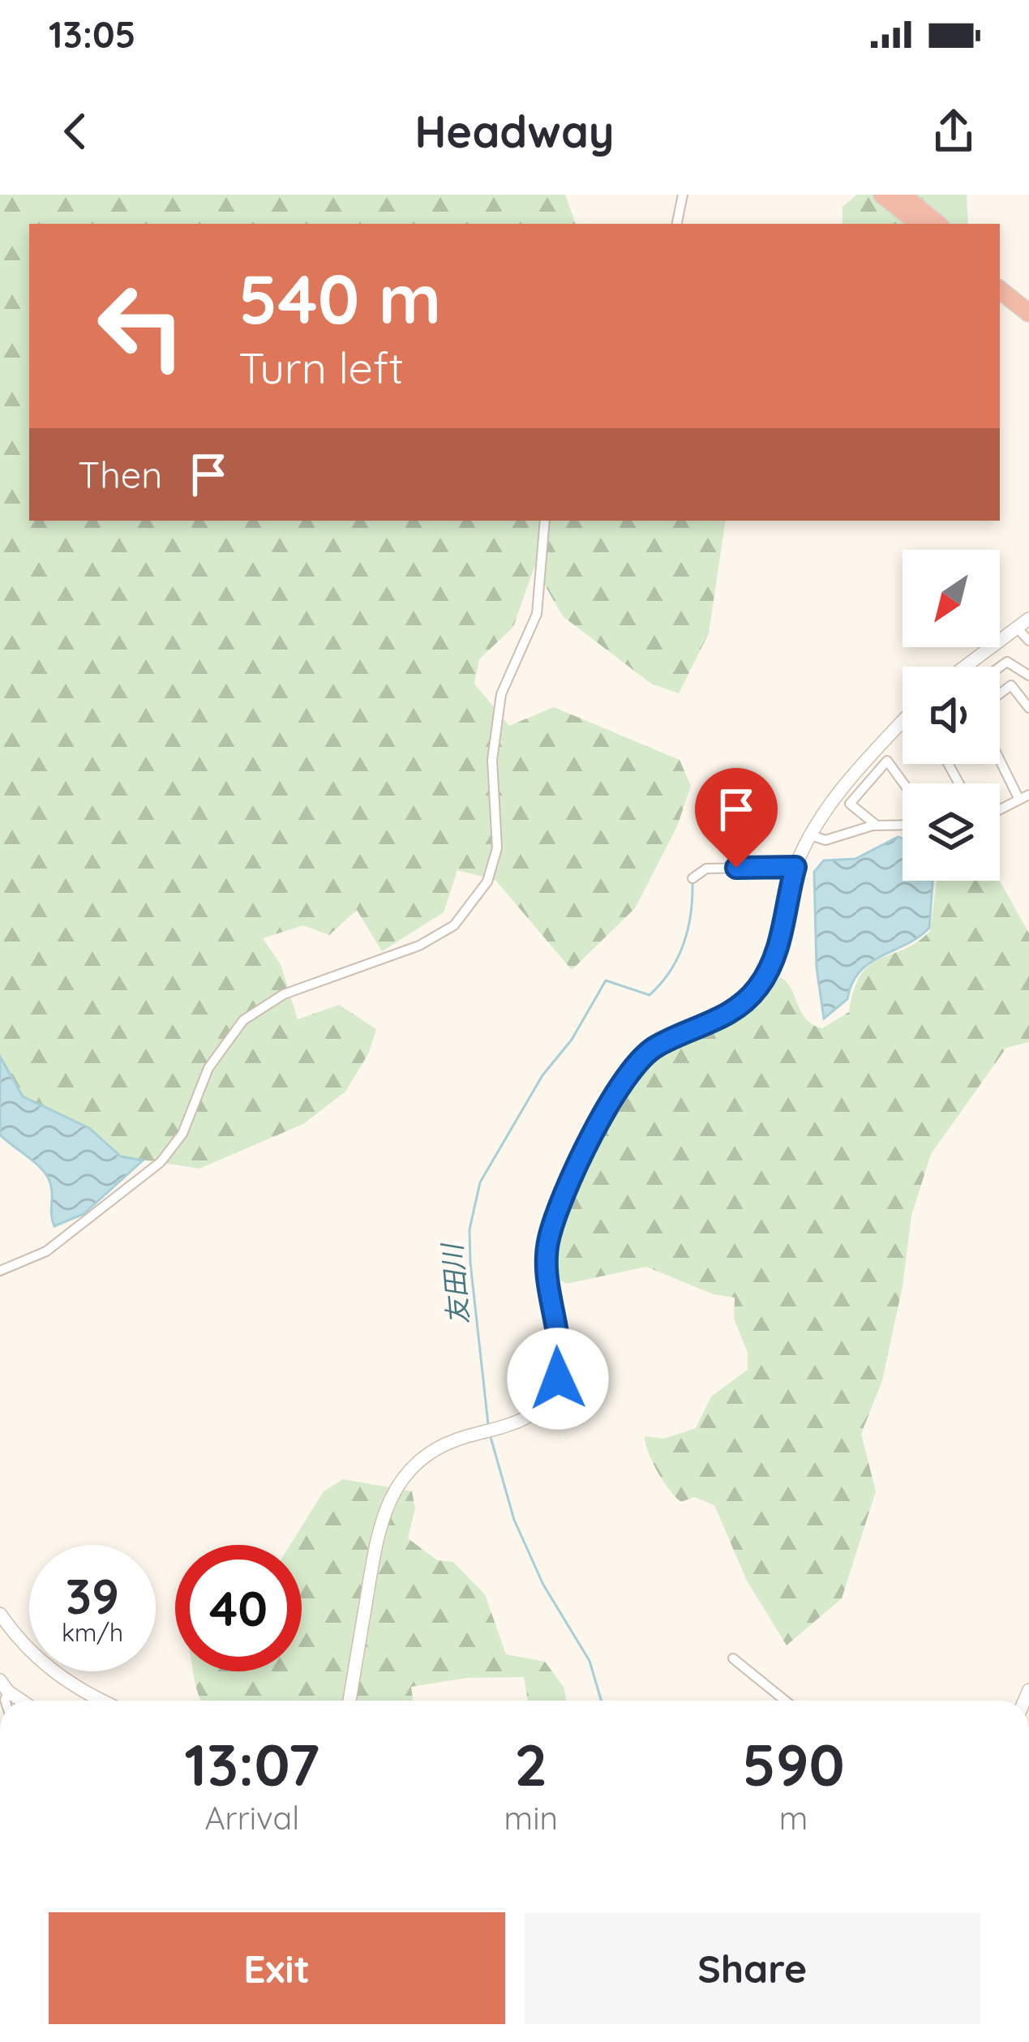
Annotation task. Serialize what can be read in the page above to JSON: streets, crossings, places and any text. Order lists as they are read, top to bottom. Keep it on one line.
{"water":["友田川"],"north":"bottom left","page":{"status":"13:05","header":"Headway","turn":["540 m","Turn left"],"then":"Then","speed":"39 km/h","limit":"40","eta":["13:07","Arrival","2","min","590","m"],"buttons":["Exit","Share"]}}
